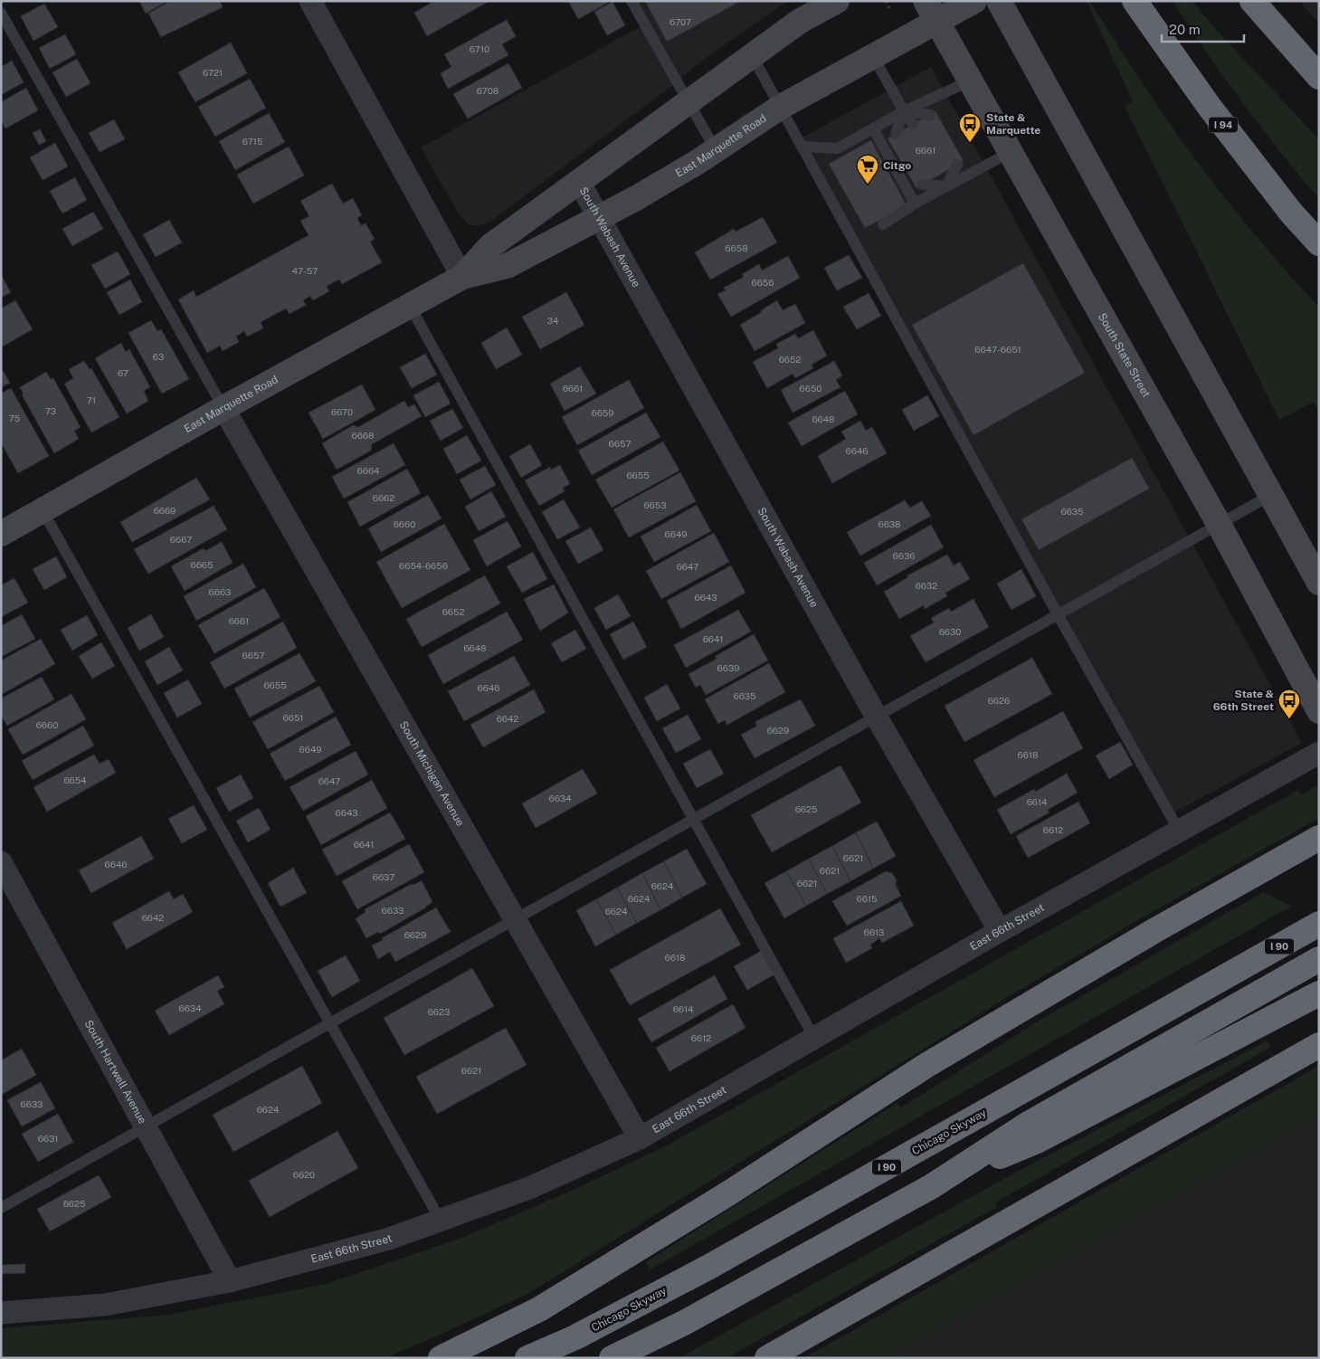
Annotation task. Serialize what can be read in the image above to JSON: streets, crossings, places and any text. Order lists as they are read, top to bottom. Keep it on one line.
{"streets":{"highway":["I 94","I 90","Chicago Skyway"],"street":["East Marquette Road","South Wabash Avenue","South State Street","South Michigan Avenue","East 66th Street","South Hartwell Avenue"]},"crossings":[["East Marquette Road","South Wabash Avenue"],["East Marquette Road","South State Street"],["East Marquette Road","South Michigan Avenue"],["South Wabash Avenue","East 66th Street"],["South Michigan Avenue","East 66th Street"],["East 66th Street","South Hartwell Avenue"]],"places":{"bus stop":["State & Marquette","State & 66th Street"],"supermarket":["Citgo"]},"house_numbers":["6707","6710","6721","6708","6715","6661","6658","47-57","6656","34","6647-6651","63","6652","67","6661","6650","71","73","6670","6659","75","6648","6668","6657","6646","6664","6655","6662","6653","6669","6635","6660","6638","6649","6667","6636","6665","6654-6656","6647","6632","6663","6643","6652","6661","6630","6641","6648","6657","6639","6655","6646","6635","6626","6651","6642","6660","6629","6649","6618","6654","6647","6634","6614","6625","6643","6612","6641","6621","6646","6621","6637","6621","6624","6624","6615","6633","6624","6642","6613","6629","6618","6634","6614","6623","6612","6621","6633","6624","6631","6620","6625"],"scale_bar":"20 m"}
